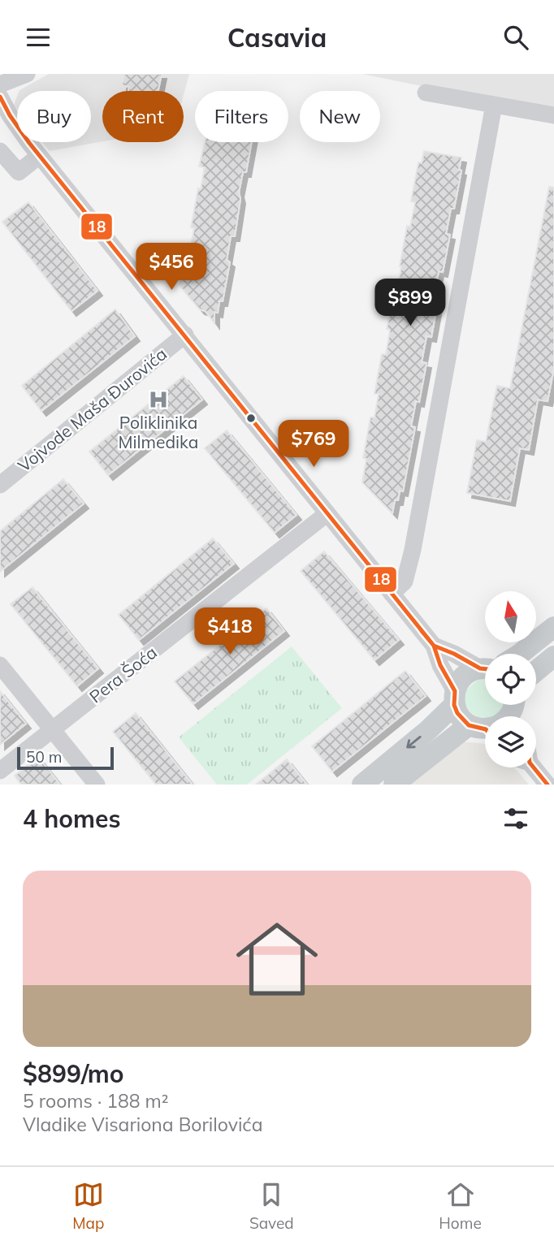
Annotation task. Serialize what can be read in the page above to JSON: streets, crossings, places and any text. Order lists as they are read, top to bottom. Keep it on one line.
{"streets":{"street":["Vojvode Maša Đurovića","Pera Šoća"]},"places":{"hospital":["Poliklinika Milmedika"]},"lines":["transit line 18"],"scale_bar":"50 m","north":"top","page":{"header":"Casavia","chip":["Buy","Rent","Filters","New"],"price":["$456","$899","$769","$418"],"scale":"50 m","heading":"4 homes","list":[{"name":"$899/mo","note":"5 rooms · 188 m² · Vladike Visariona Borilovića"}],"tabs":["Map","Saved","Home"]}}
